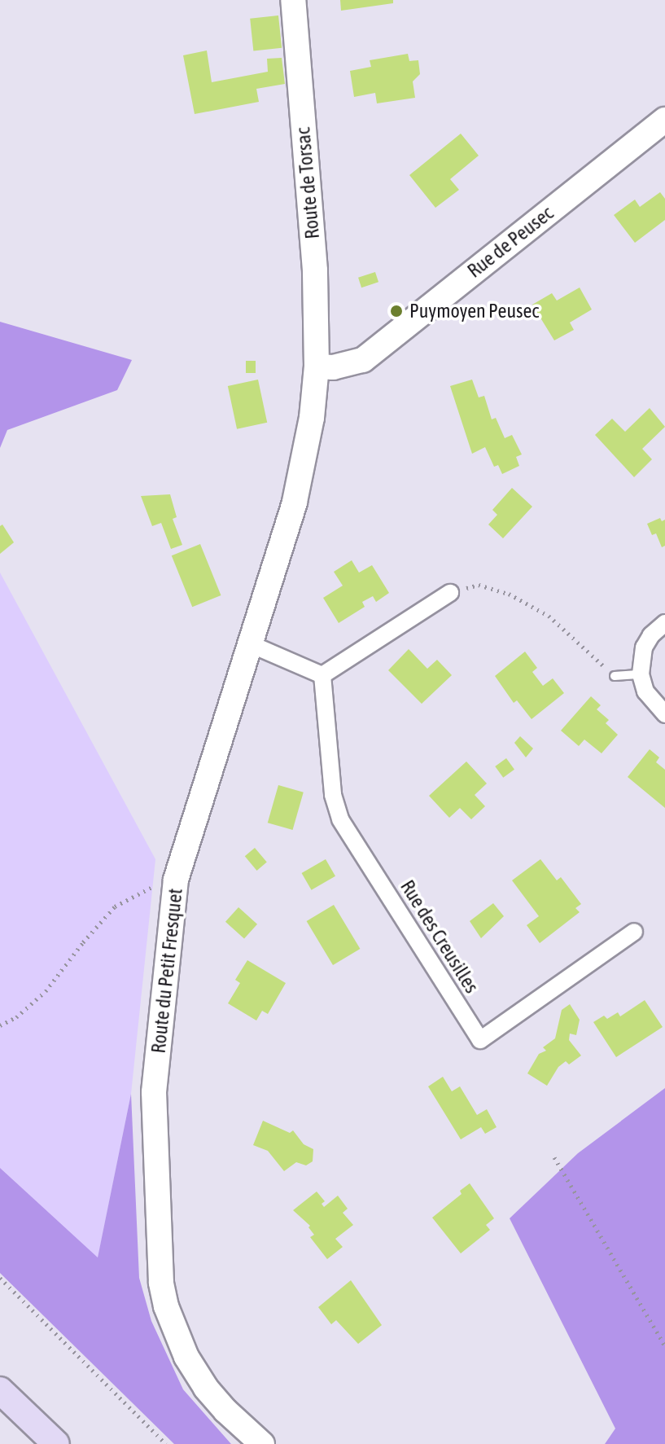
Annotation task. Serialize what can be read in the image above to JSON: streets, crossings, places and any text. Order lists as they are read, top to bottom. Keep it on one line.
{"streets":{"street":["Route de Torsac","Rue de Peusec","Rue des Creusilles","Route du Petit Fresquet"]},"crossings":[["Route de Torsac","Rue de Peusec"],["Route de Torsac","Route du Petit Fresquet"],["Rue de Peusec","Route du Petit Fresquet"]],"places":["Puymoyen Peusec"]}
